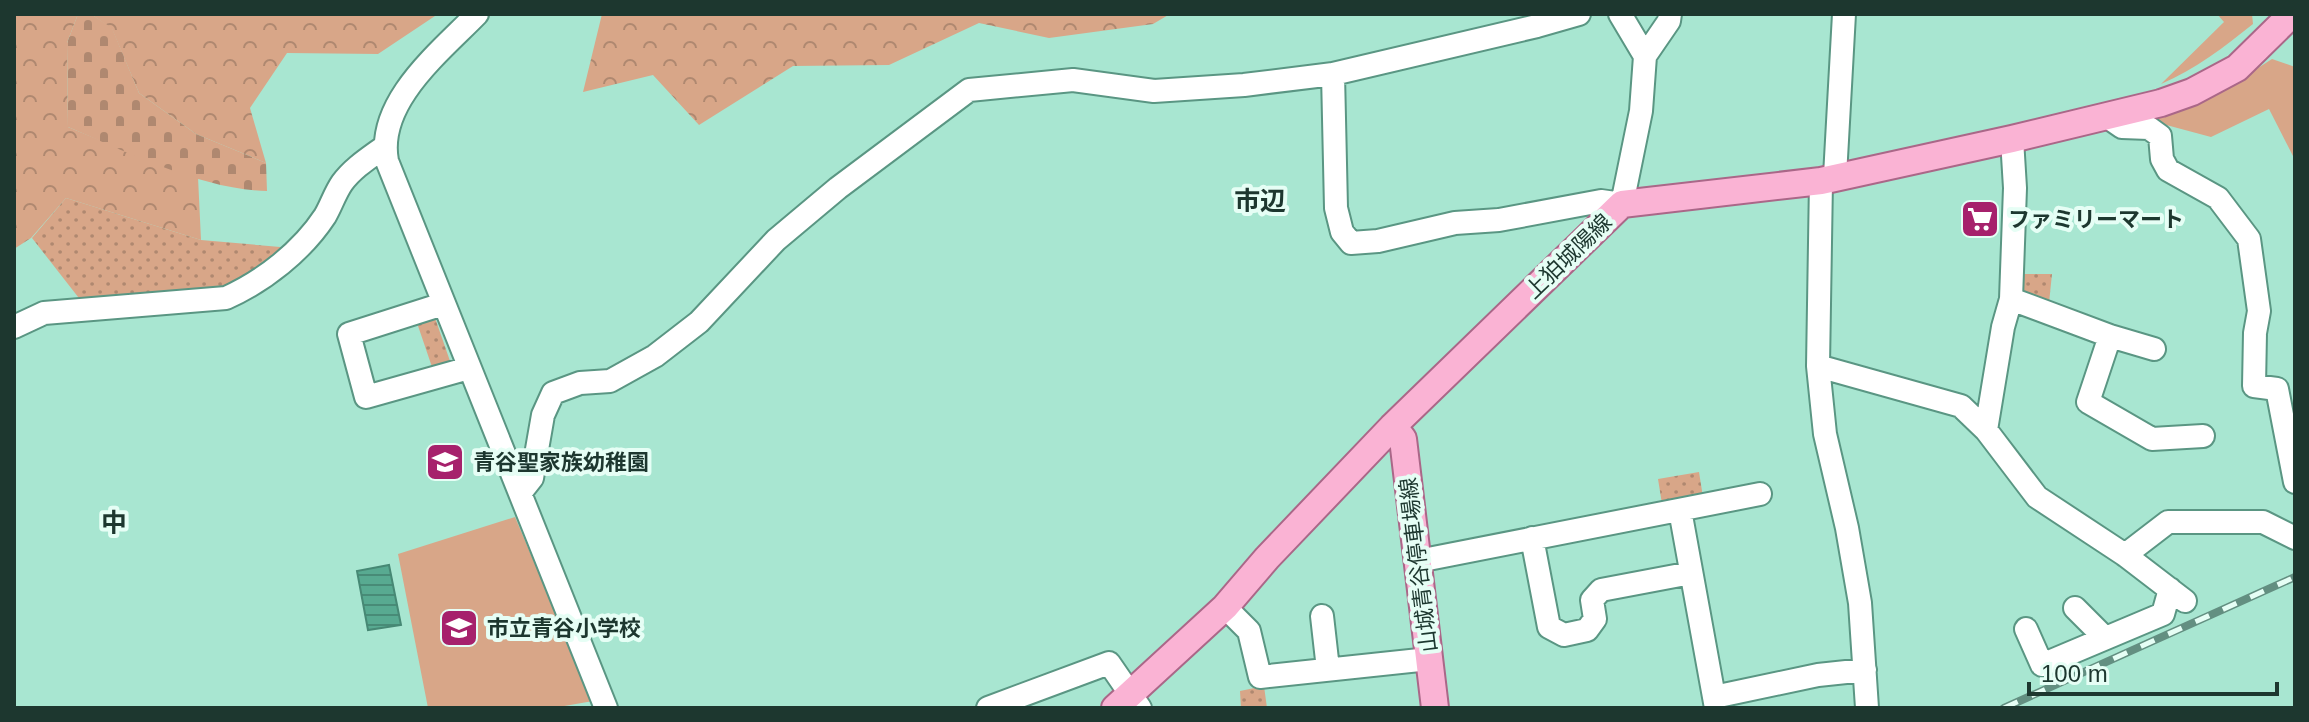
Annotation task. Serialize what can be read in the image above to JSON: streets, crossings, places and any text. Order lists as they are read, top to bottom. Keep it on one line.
{"streets":{"main road":["上狛城陽線","山城青谷停車場線"]},"crossings":[["上狛城陽線","山城青谷停車場線"]],"districts":["市辺","中"],"places":{"supermarket":["ファミリーマート"],"school or university":["青谷聖家族幼稚園","市立青谷小学校"]},"scale_bar":"100 m"}
